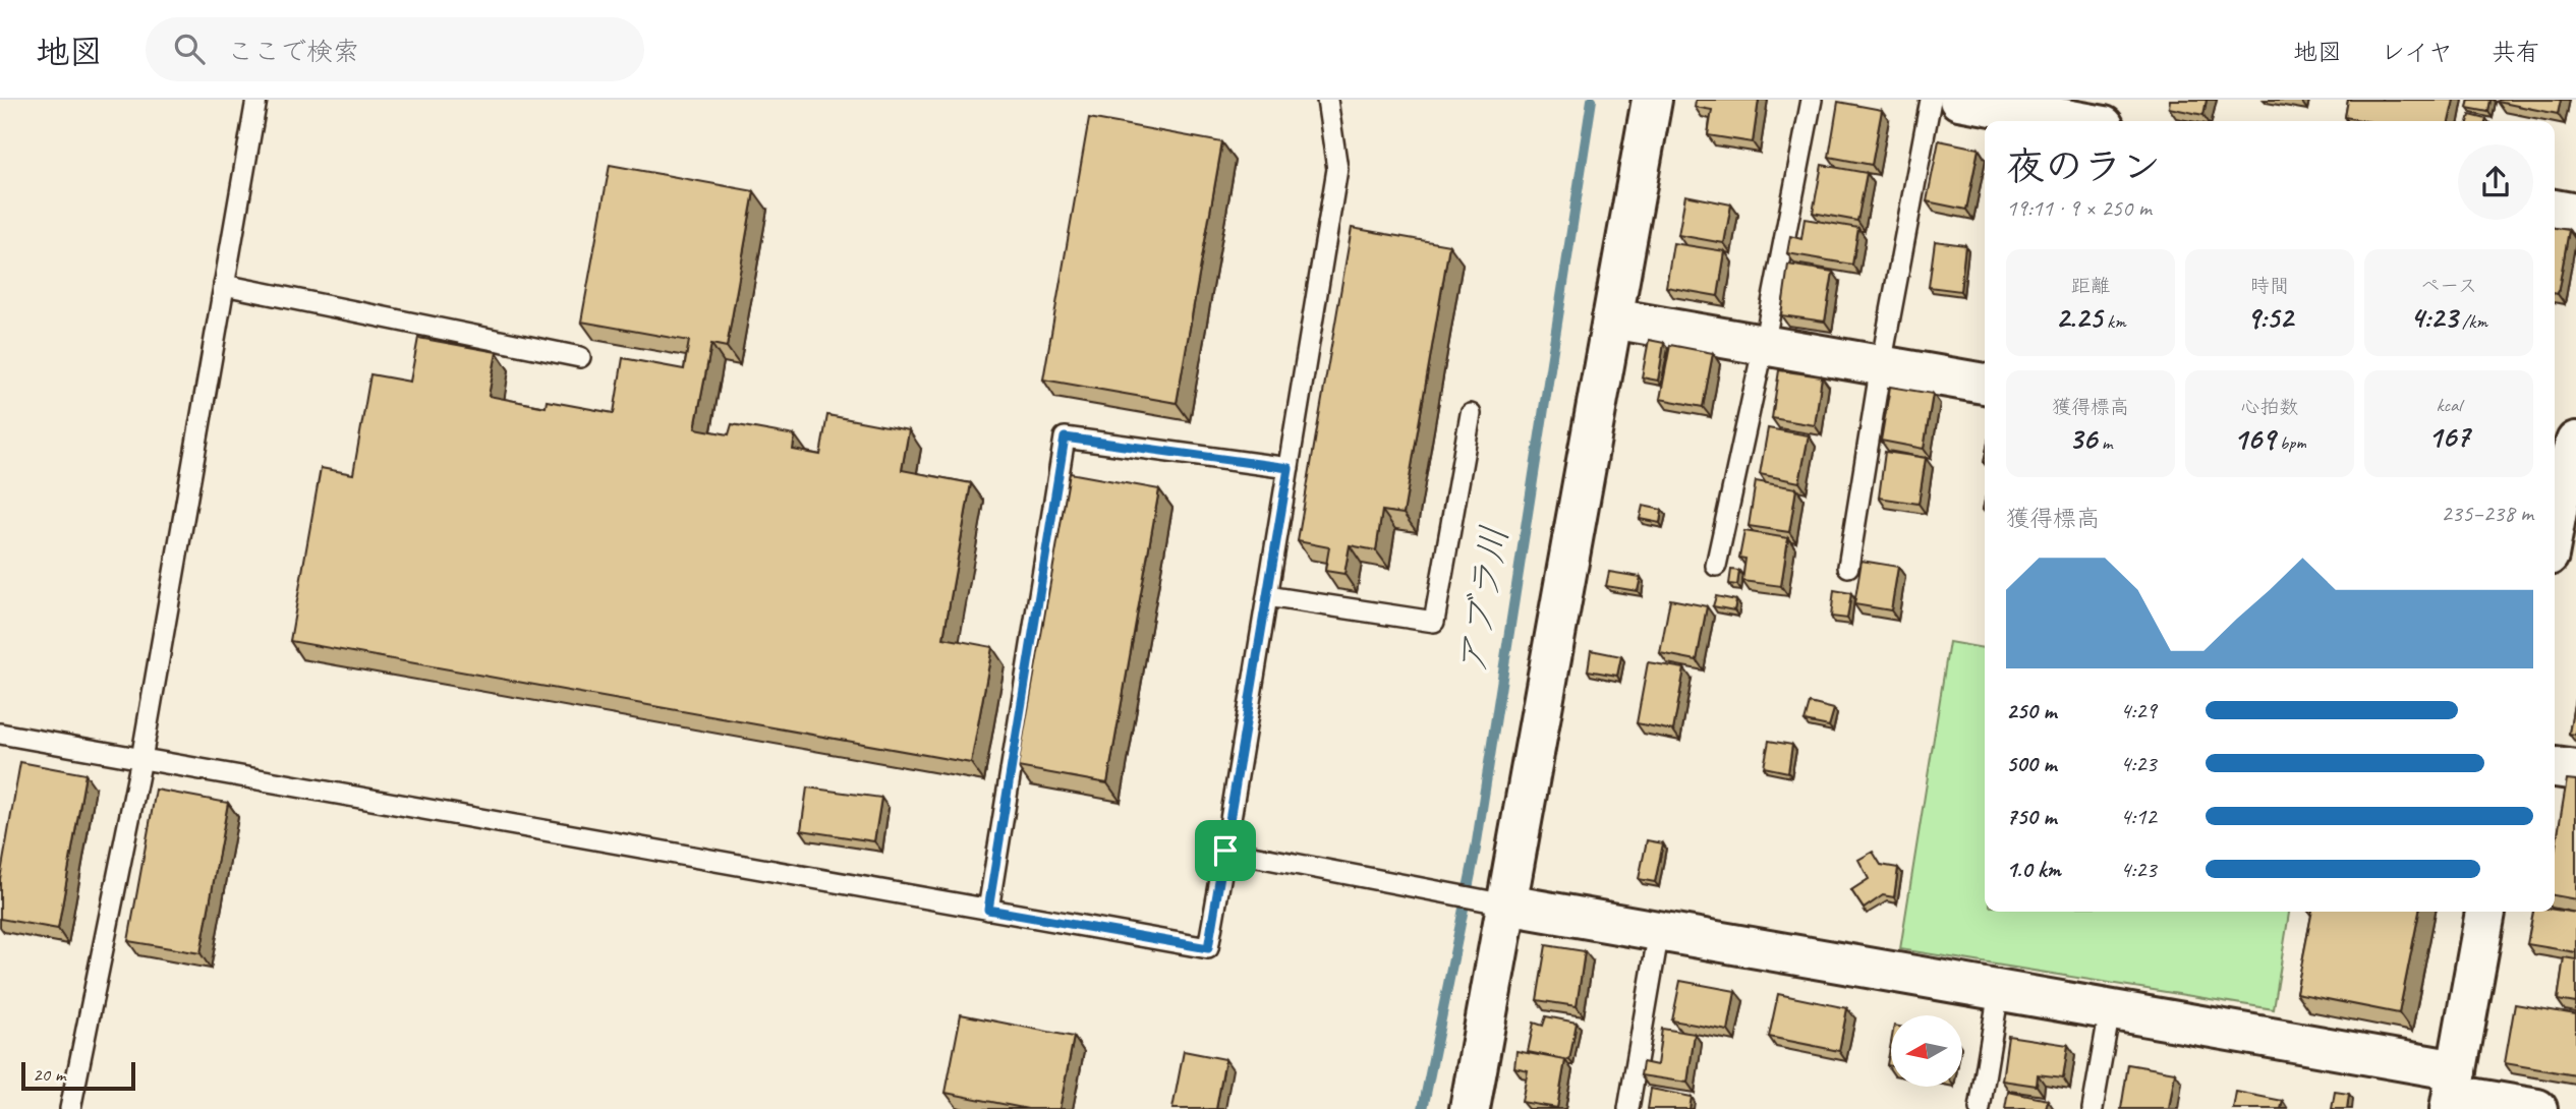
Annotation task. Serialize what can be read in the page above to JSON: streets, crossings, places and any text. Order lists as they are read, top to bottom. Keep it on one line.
{"water":["アブラ川"],"scale_bar":"20 m","north":"left","page":{"header":"地図","search":"ここで検索","nav":["地図","レイヤ","共有"],"heading":["夜のラン","19:11 · 9 × 250 m"],"stats":[["距離","2.25 km"],["時間","9:52"],["ペース","4:23 /km"],["獲得標高","36 m"],["心拍数","169 bpm"],["kcal","167"]],"chart":["獲得標高","235–238 m"],"list":[{"name":"250 m","note":"4:29"},{"name":"500 m","note":"4:23"},{"name":"750 m","note":"4:12"},{"name":"1.0 km","note":"4:23"}],"scale":"20 m"}}
